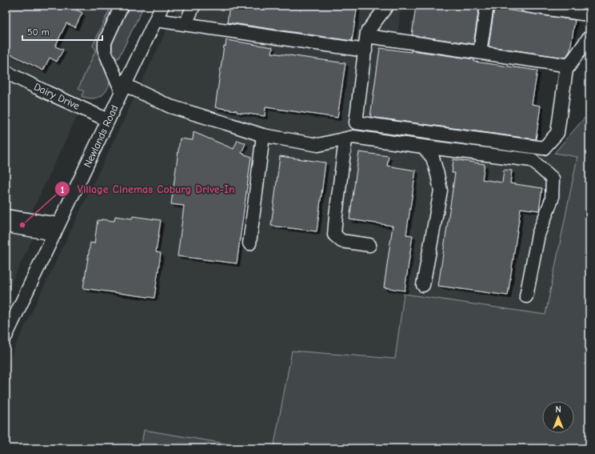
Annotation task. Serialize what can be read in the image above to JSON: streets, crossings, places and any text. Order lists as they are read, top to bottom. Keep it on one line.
{"streets":{"street":["Dairy Drive","Newlands Road"]},"crossings":[["Dairy Drive","Newlands Road"]],"places":["Village Cinemas Coburg Drive-In"],"scale_bar":"50 m","north":"top"}
